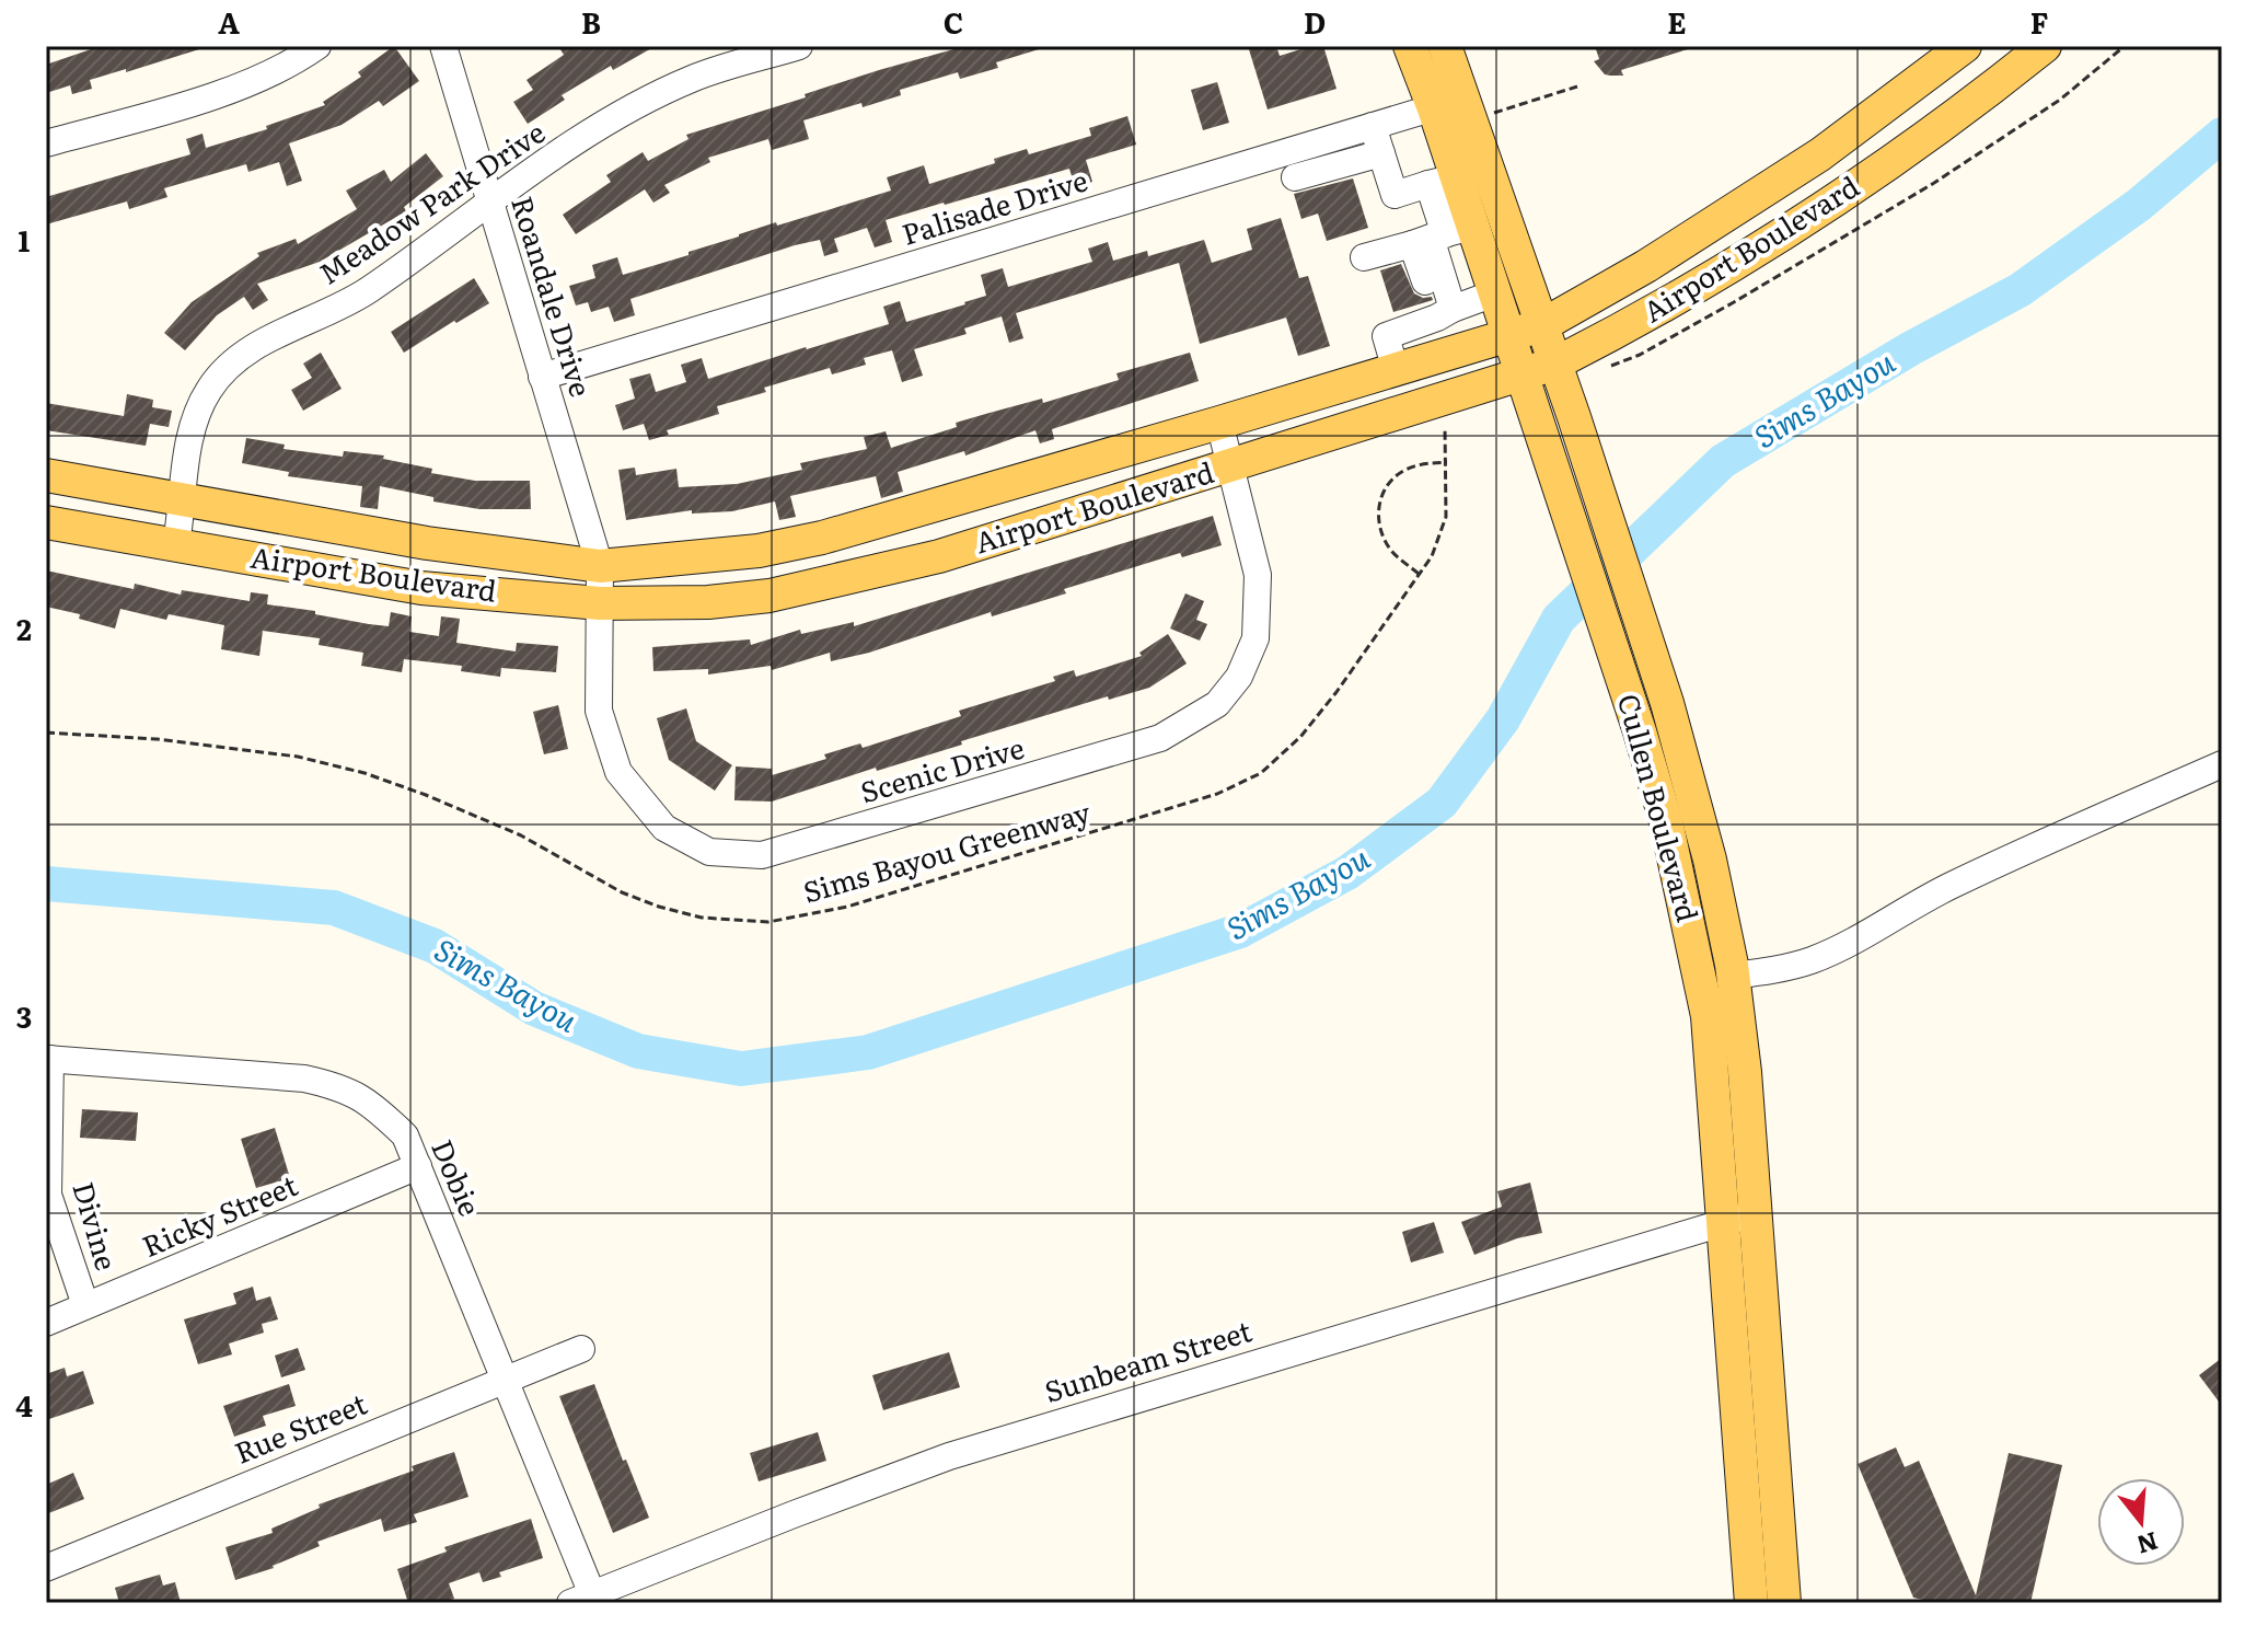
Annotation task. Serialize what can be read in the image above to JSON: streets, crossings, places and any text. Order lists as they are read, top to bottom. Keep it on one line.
{"streets":{"main road":["Airport Boulevard","Cullen Boulevard"],"street":["Meadow Park Drive","Palisade Drive","Roandale Drive","Scenic Drive","Dobie","Ricky Street","Divine","Sunbeam Street","Rue Street"],"path":["Sims Bayou Greenway"]},"crossings":[["Meadow Park Drive","Airport Boulevard"],["Meadow Park Drive","Roandale Drive"],["Palisade Drive","Roandale Drive"],["Palisade Drive","Cullen Boulevard"],["Airport Boulevard","Roandale Drive"],["Airport Boulevard","Scenic Drive"],["Airport Boulevard","Cullen Boulevard"],["Roandale Drive","Scenic Drive"],["Cullen Boulevard","Sunbeam Street"],["Dobie","Ricky Street"],["Dobie","Divine"],["Dobie","Sunbeam Street"],["Dobie","Rue Street"],["Ricky Street","Divine"]],"water":["Sims Bayou"],"north":"bottom","grid":{"columns":["A","B","C","D","E","F"],"rows":["1","2","3","4"]}}
